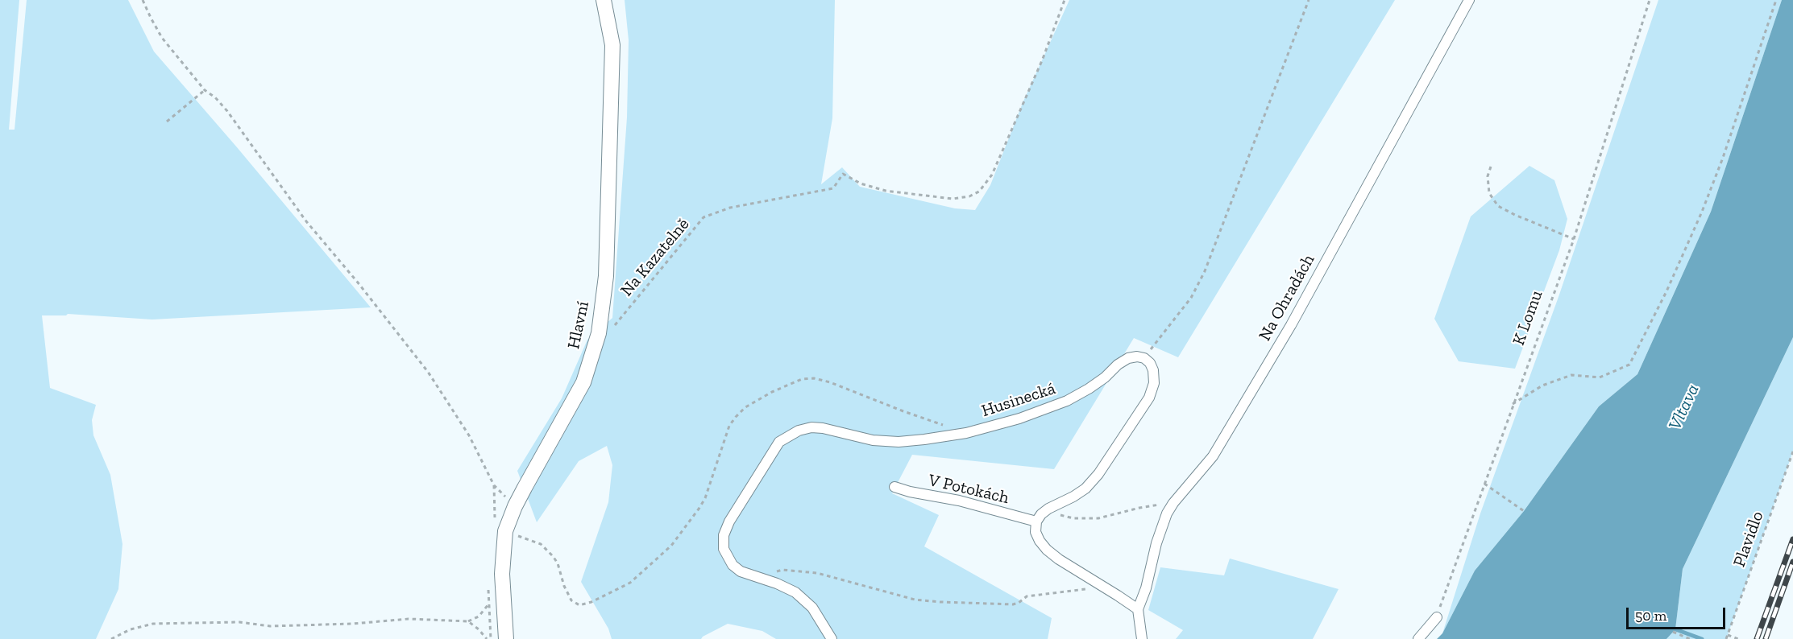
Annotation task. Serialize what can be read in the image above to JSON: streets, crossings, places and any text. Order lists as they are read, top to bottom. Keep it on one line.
{"streets":{"street":["Na Ohradách","Hlavní","Husinecká","V Potokách"],"path":["Na Kazatelně","K Lomu","Plavidlo"]},"crossings":[["Na Kazatelně","Hlavní"]],"water":["Vltava"],"scale_bar":"50 m"}
